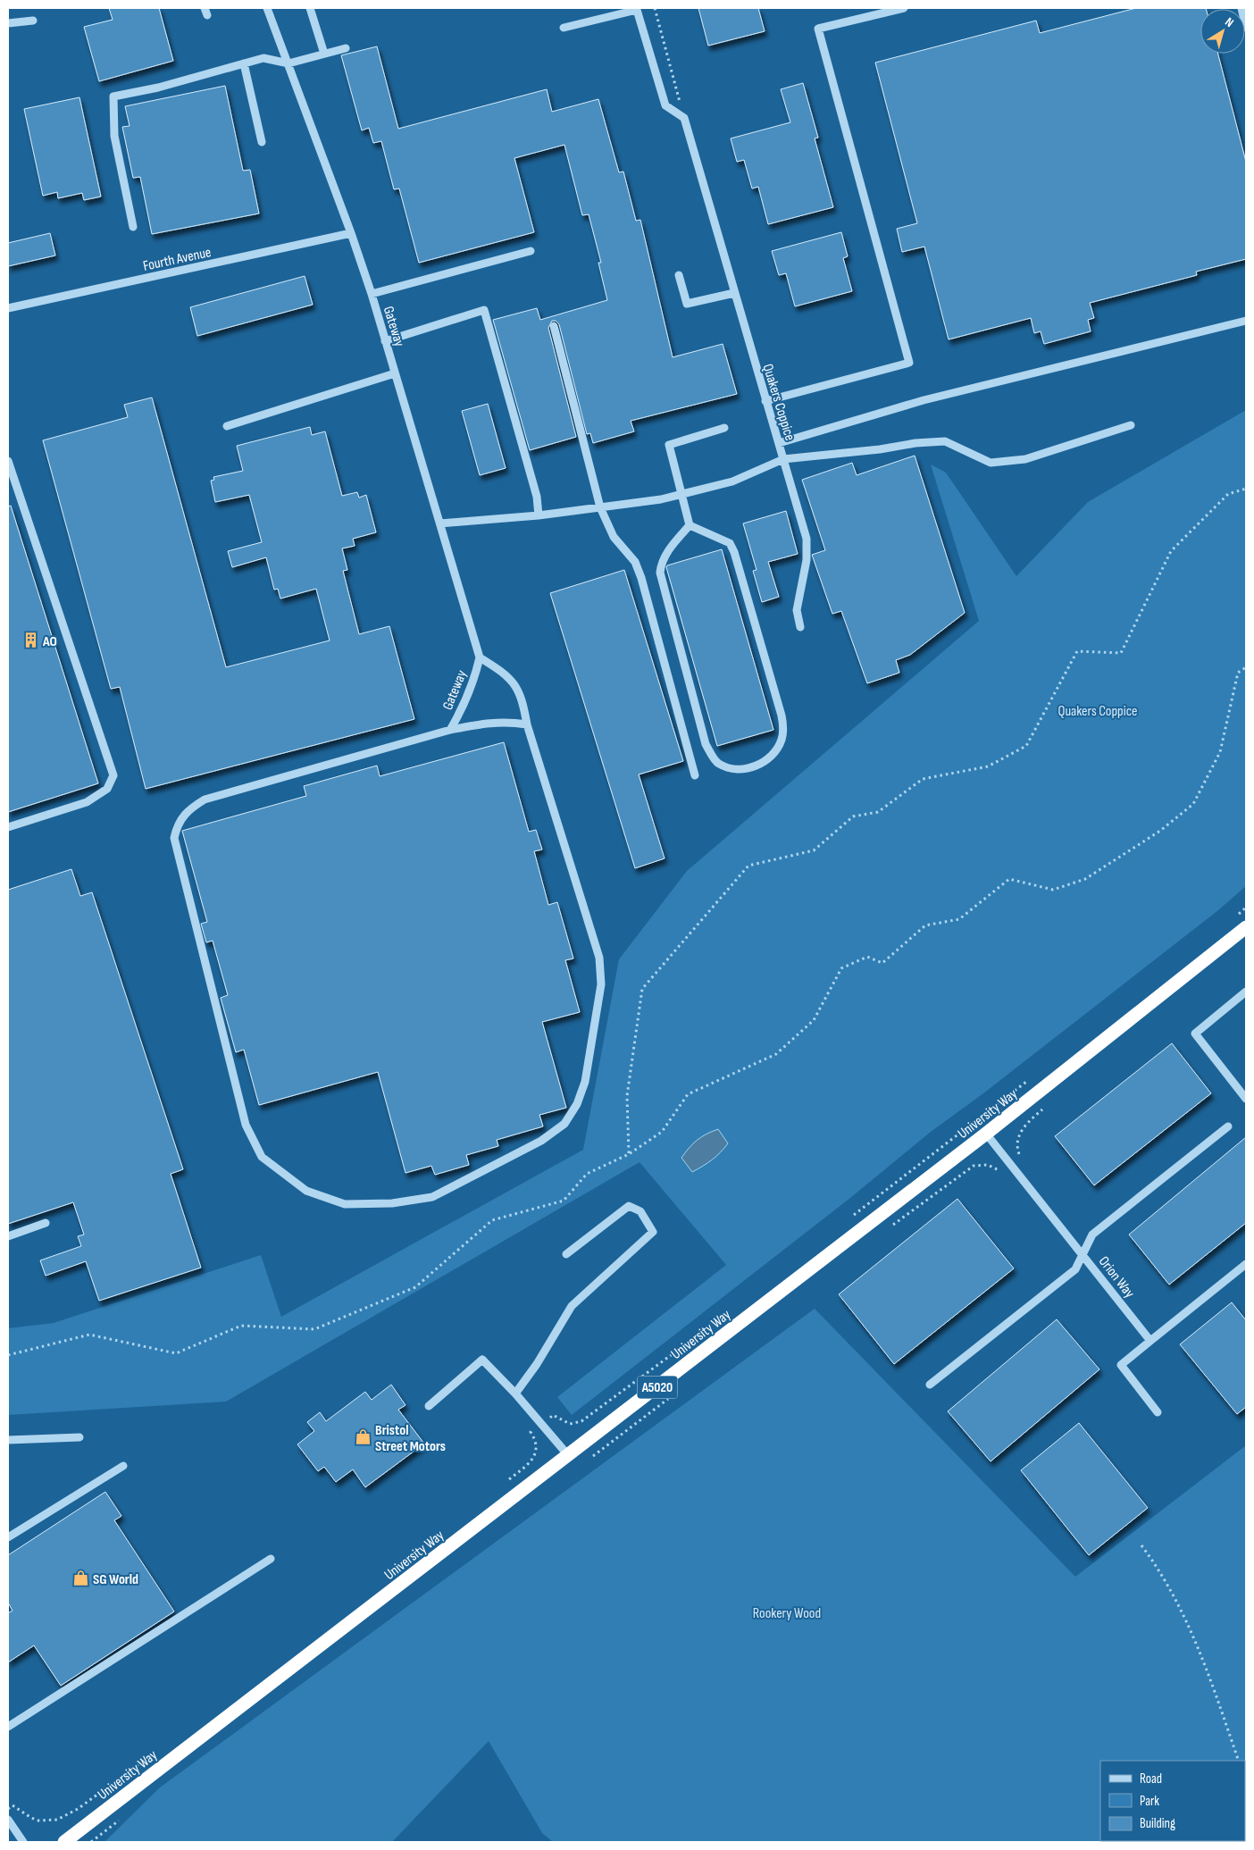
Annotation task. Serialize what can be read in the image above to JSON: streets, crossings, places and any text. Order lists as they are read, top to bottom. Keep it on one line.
{"streets":{"highway":["University Way","A5020"],"street":["Fourth Avenue","Gateway","Quakers Coppice","Orion Way"]},"crossings":[["Fourth Avenue","Gateway"],["Gateway","Quakers Coppice"],["University Way","Orion Way"]],"parks":["Quakers Coppice","Rookery Wood"],"places":{"building":["AO"],"shop":["Bristol Street Motors","SG World"]},"legend":["Road","Park","Building"],"north":"top right"}
